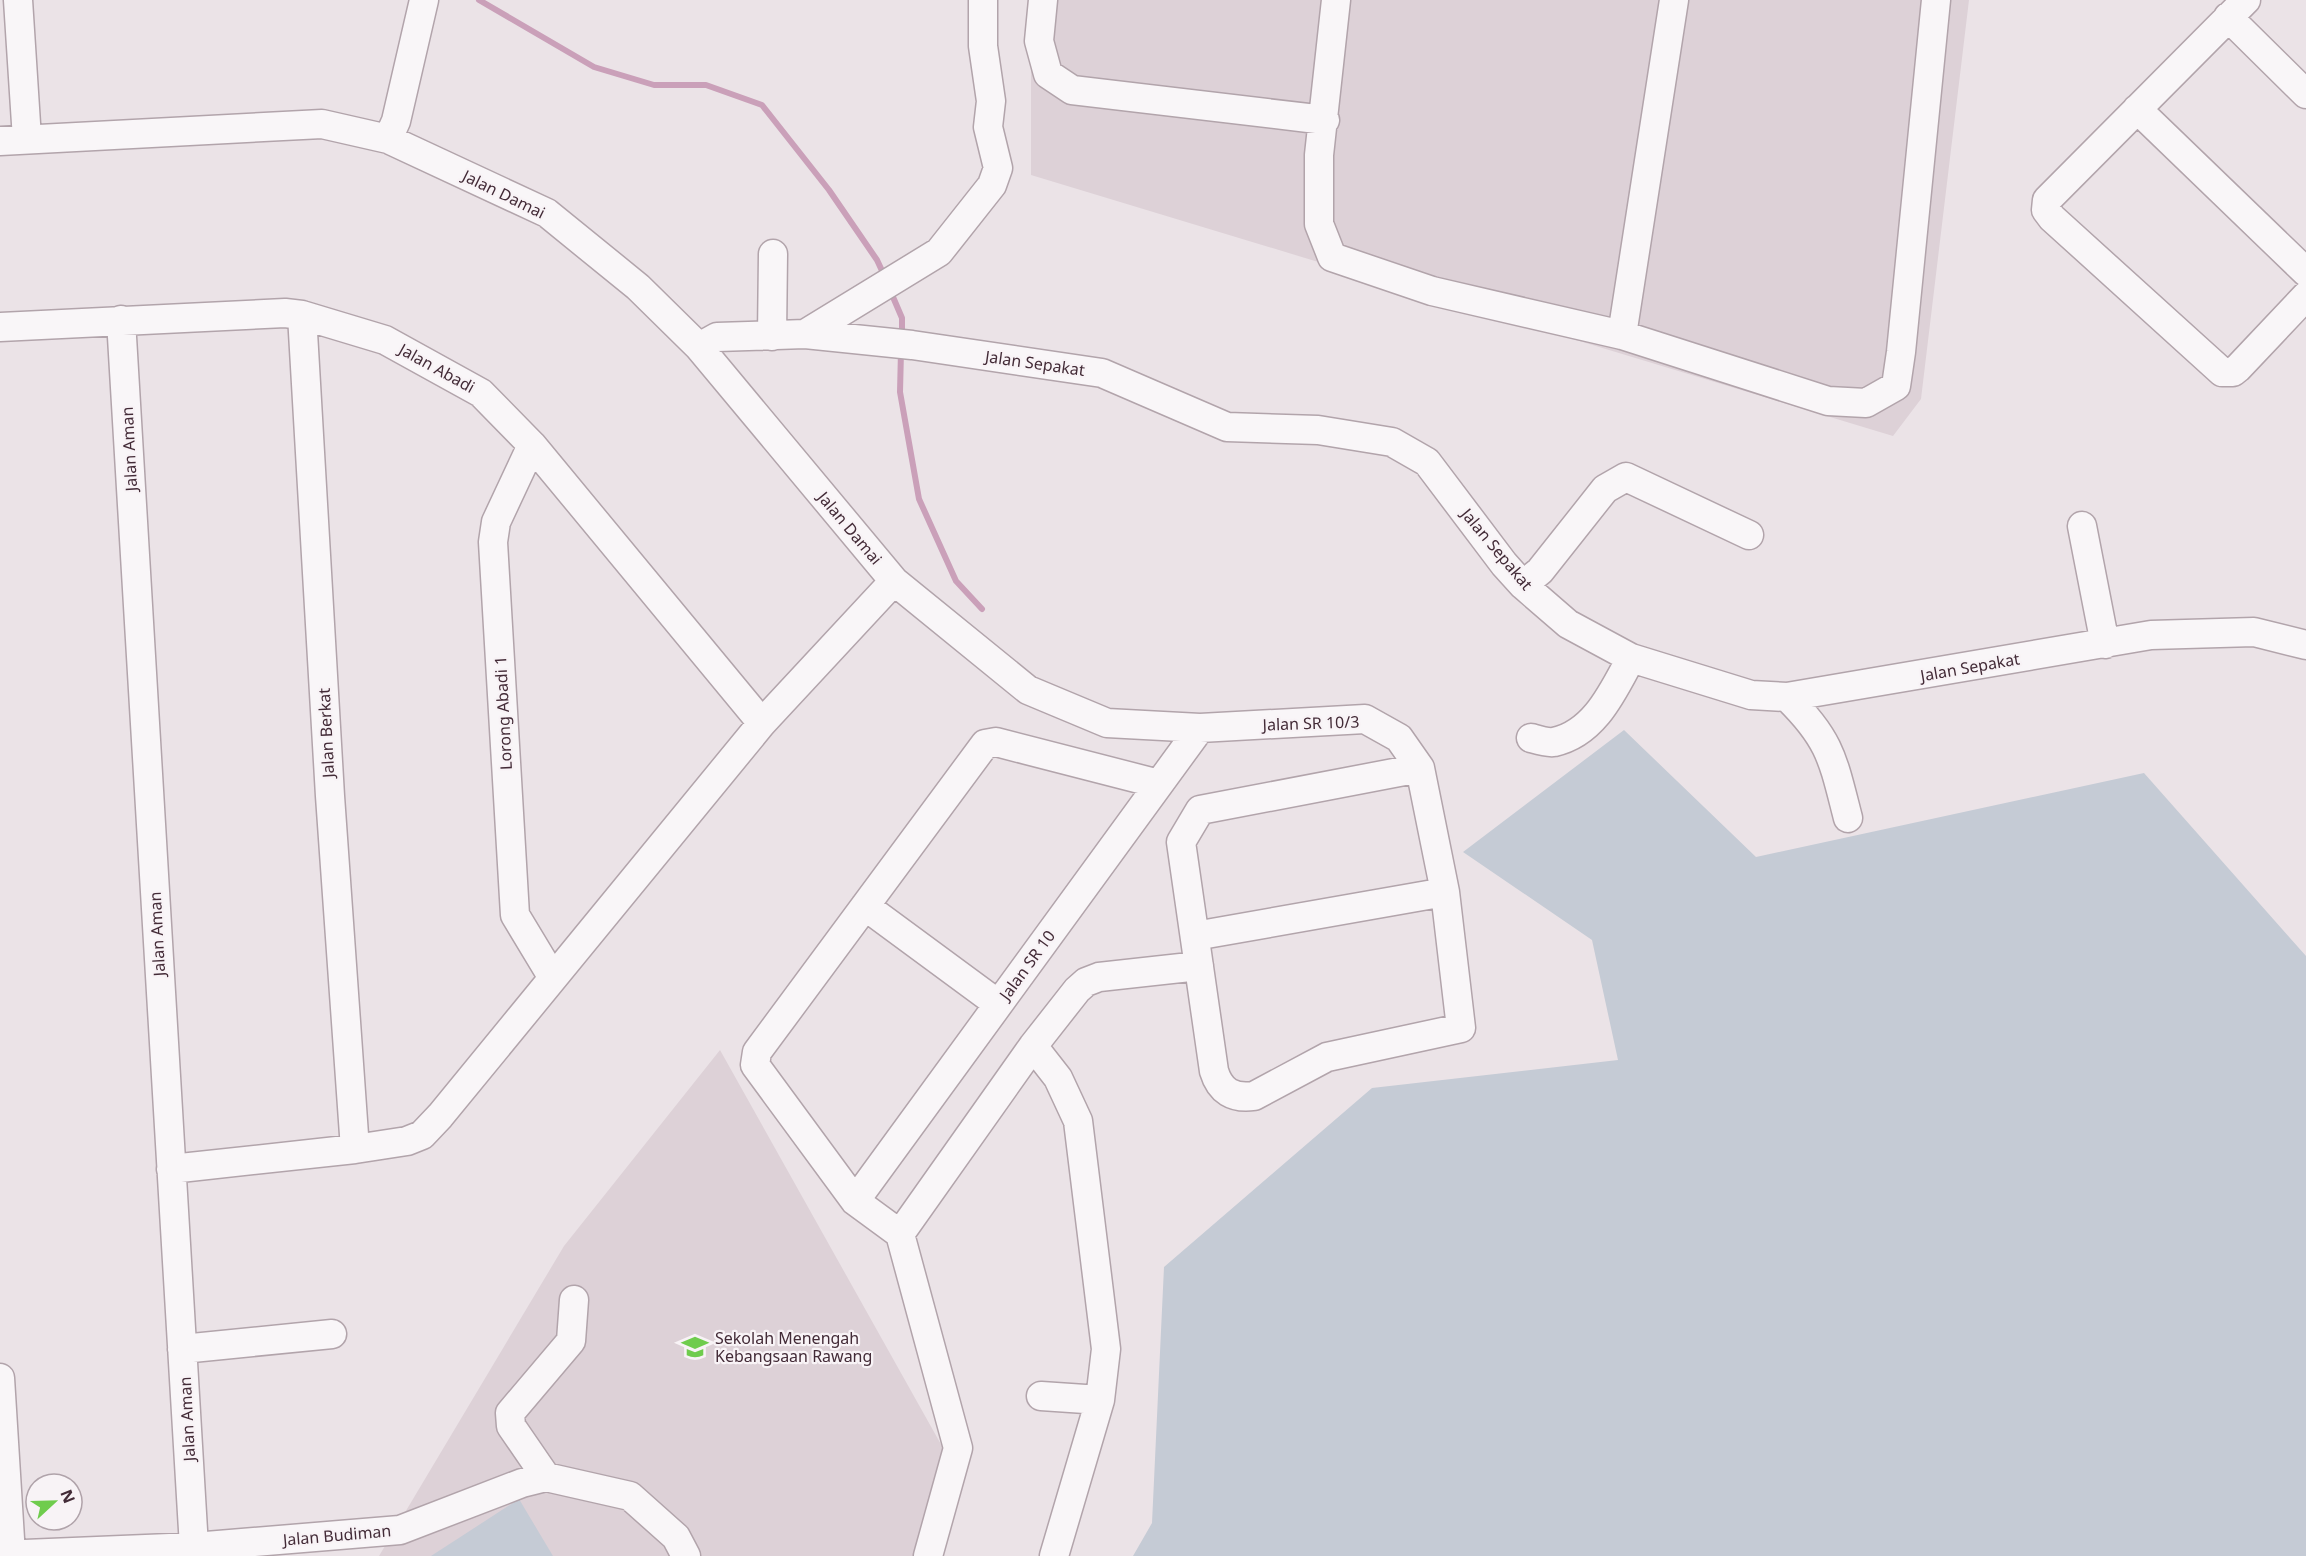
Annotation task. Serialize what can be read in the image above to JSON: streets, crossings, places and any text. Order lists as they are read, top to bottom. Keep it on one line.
{"streets":{"street":["Jalan Damai","Jalan Sepakat","Jalan Abadi","Jalan Aman","Lorong Abadi 1","Jalan SR 10/3","Jalan Berkat","Jalan SR 10","Jalan Budiman"]},"crossings":[["Jalan Damai","Jalan Sepakat"],["Jalan Damai","Jalan SR 10/3"],["Jalan Damai","Jalan SR 10"],["Jalan Abadi","Jalan Aman"],["Jalan Abadi","Lorong Abadi 1"],["Jalan Abadi","Jalan Berkat"],["Jalan Aman","Jalan Budiman"],["Jalan SR 10/3","Jalan SR 10"]],"places":{"school or university":["Sekolah Menengah Kebangsaan Rawang"]},"north":"right"}
